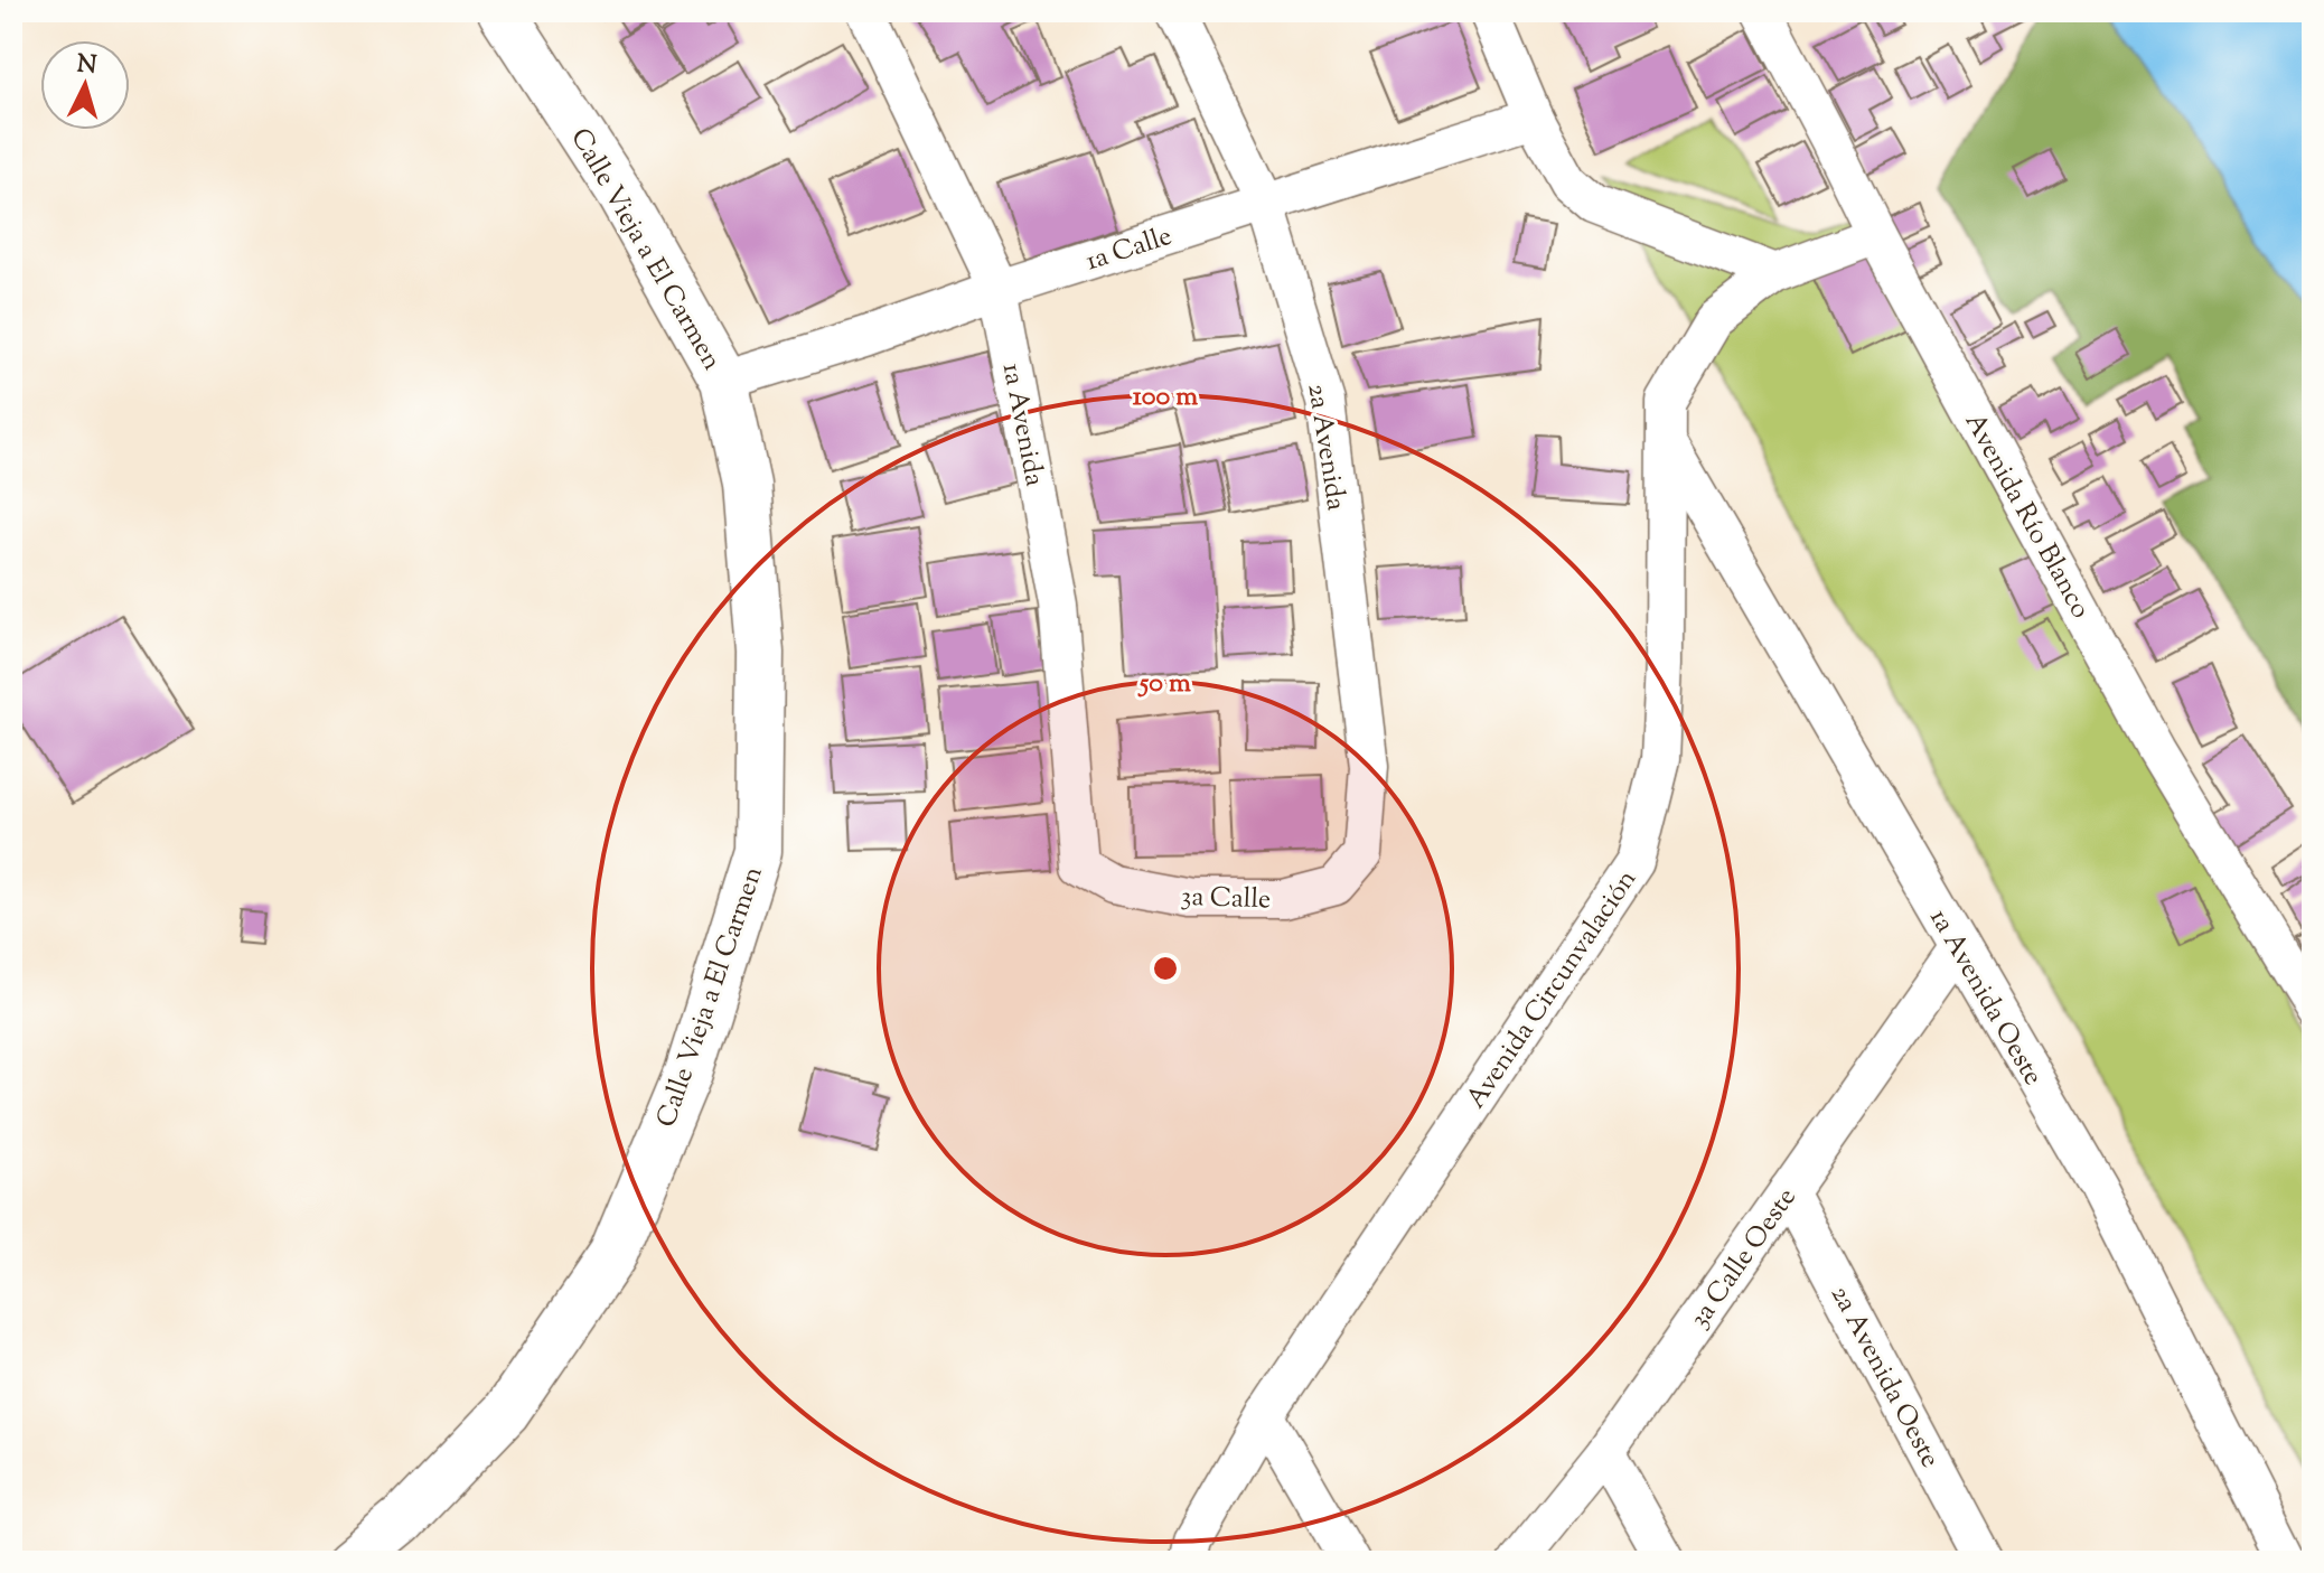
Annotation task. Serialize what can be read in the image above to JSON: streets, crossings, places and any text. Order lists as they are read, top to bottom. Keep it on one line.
{"streets":{"street":["1a Calle","Calle Vieja a El Carmen","1a Avenida","2a Avenida","Avenida Río Blanco","3a Calle","Avenida Circunvalación","1a Avenida Oeste","3a Calle Oeste","2a Avenida Oeste"]},"crossings":[["1a Calle","Calle Vieja a El Carmen"],["1a Calle","1a Avenida"],["1a Calle","2a Avenida"],["1a Avenida","3a Calle"],["2a Avenida","3a Calle"],["Avenida Río Blanco","Avenida Circunvalación"],["Avenida Circunvalación","1a Avenida Oeste"],["1a Avenida Oeste","3a Calle Oeste"],["3a Calle Oeste","2a Avenida Oeste"]],"north":"top","rings":["100 m","50 m"]}
